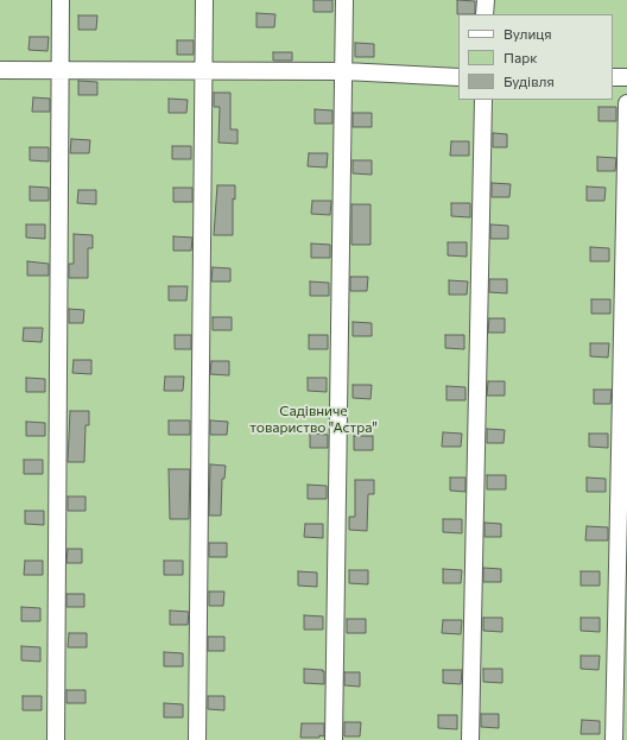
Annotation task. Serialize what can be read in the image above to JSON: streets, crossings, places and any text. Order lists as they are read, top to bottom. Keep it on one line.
{"parks":["Садівниче товариство \"Астра\""],"legend":["Вулиця","Парк","Будівля"]}
